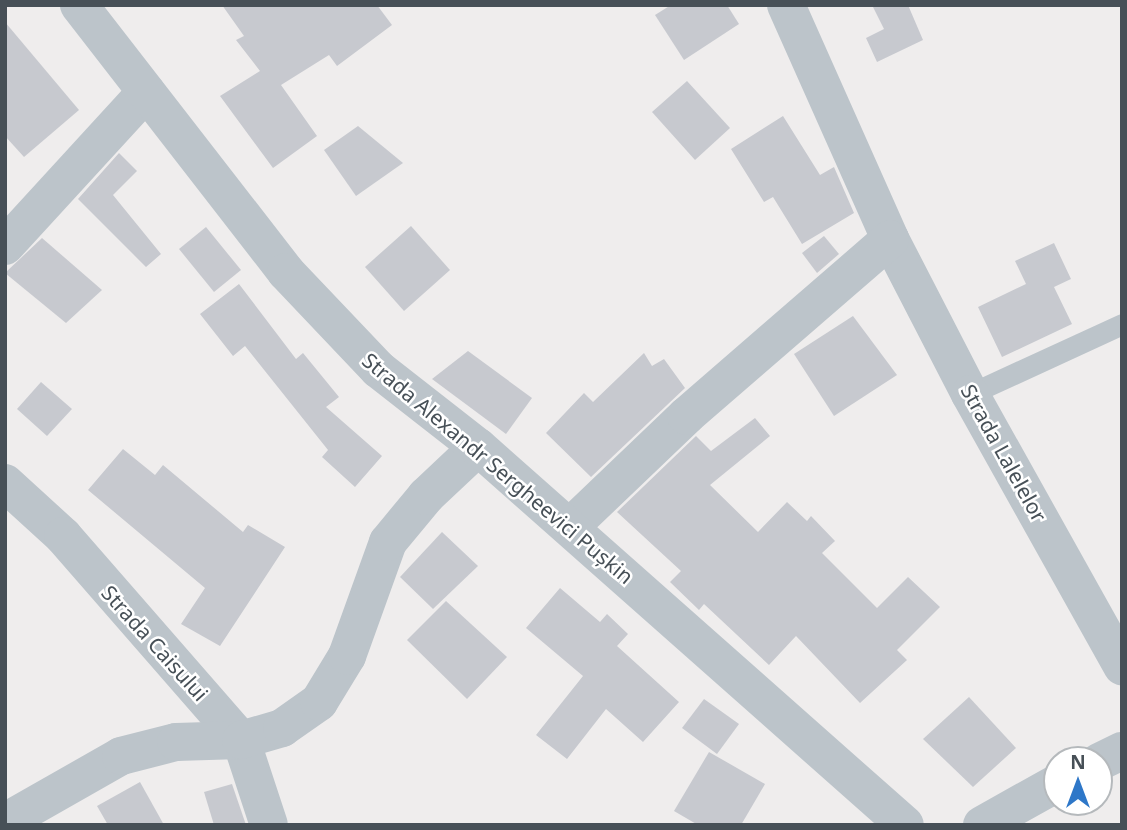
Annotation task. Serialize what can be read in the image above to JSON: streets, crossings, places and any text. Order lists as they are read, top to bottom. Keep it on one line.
{"streets":{"street":["Strada Lalelelor","Strada Alexandr Sergheevici Pușkin","Strada Caisului"]},"north":"top"}
